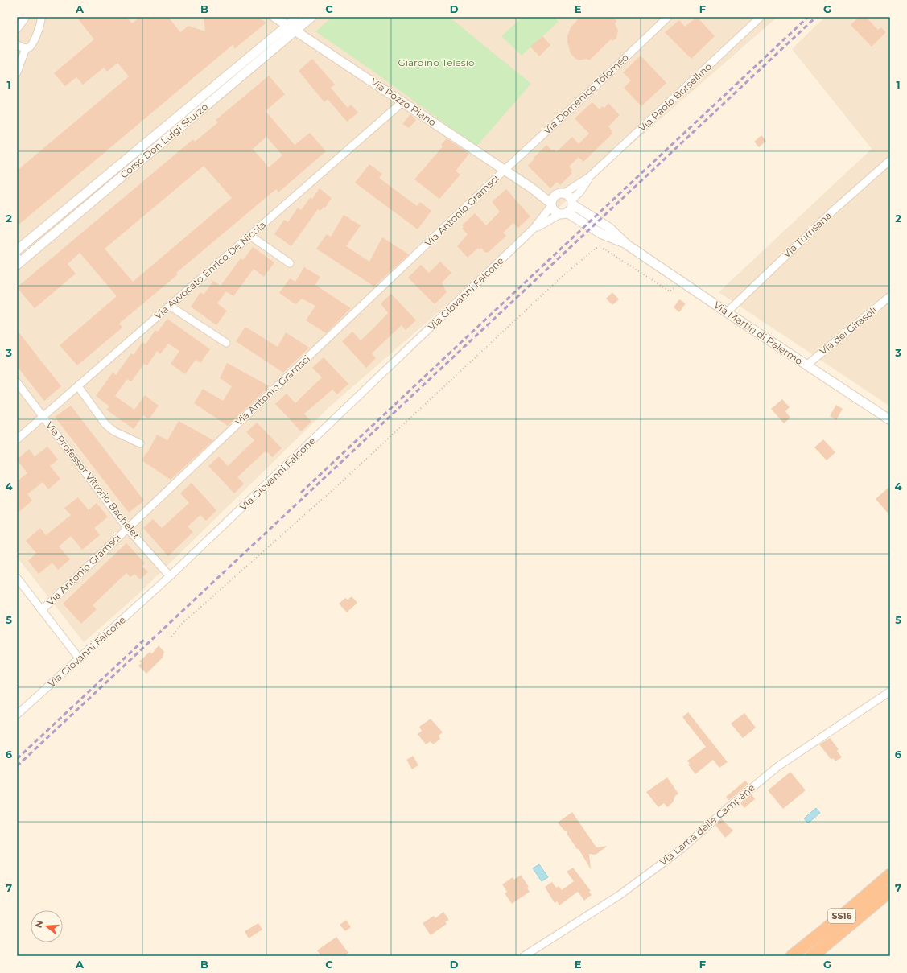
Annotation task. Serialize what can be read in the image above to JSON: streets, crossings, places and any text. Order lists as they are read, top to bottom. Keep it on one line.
{"streets":{"highway":["SS16"],"street":["Via Domenico Tolomeo","Via Paolo Borsellino","Via Pozzo Piano","Corso Don Luigi Sturzo","Via Antonio Gramsci","Via Turrisana","Via Avvocato Enrico De Nicola","Via Giovanni Falcone","Via dei Girasoli","Via Martiri di Palermo","Via Professor Vittorio Bachelet","Via Lama delle Campane"]},"crossings":[["Via Domenico Tolomeo","Via Pozzo Piano"],["Via Domenico Tolomeo","Via Antonio Gramsci"],["Via Paolo Borsellino","Via Pozzo Piano"],["Via Paolo Borsellino","Via Giovanni Falcone"],["Via Pozzo Piano","Corso Don Luigi Sturzo"],["Via Pozzo Piano","Via Antonio Gramsci"],["Via Pozzo Piano","Via Avvocato Enrico De Nicola"],["Via Pozzo Piano","Via Giovanni Falcone"],["Via Pozzo Piano","Via Martiri di Palermo"],["Via Antonio Gramsci","Via Professor Vittorio Bachelet"],["Via Turrisana","Via Martiri di Palermo"],["Via Avvocato Enrico De Nicola","Via Professor Vittorio Bachelet"],["Via Giovanni Falcone","Via Professor Vittorio Bachelet"],["Via dei Girasoli","Via Martiri di Palermo"]],"parks":["Giardino Telesio"],"north":"left","grid":{"columns":["A","B","C","D","E","F","G"],"rows":["1","2","3","4","5","6","7"]}}
